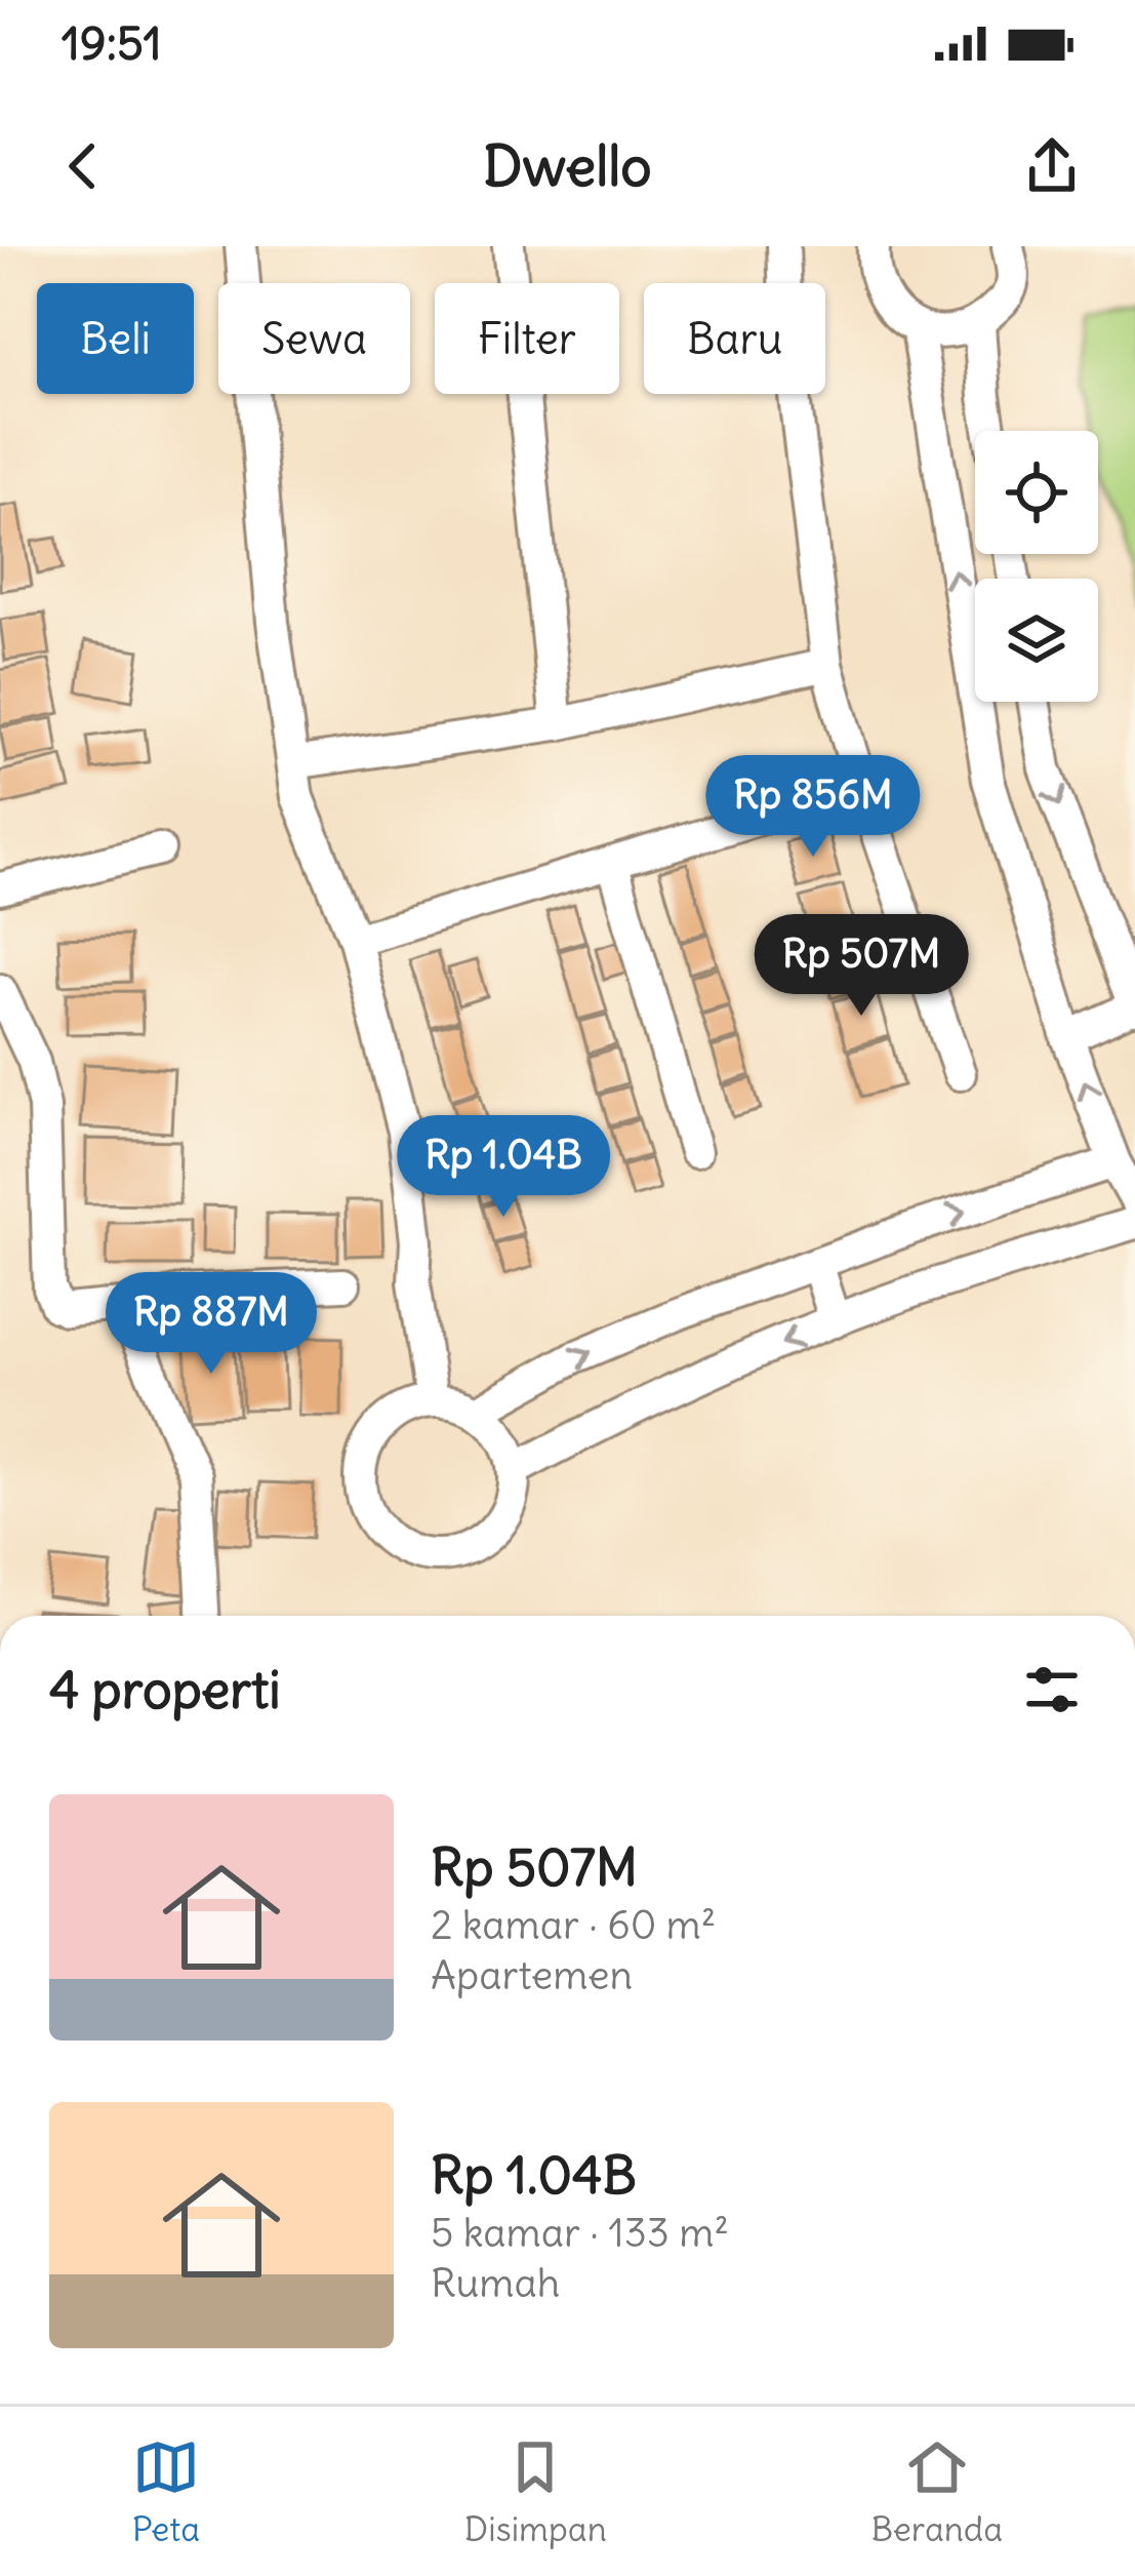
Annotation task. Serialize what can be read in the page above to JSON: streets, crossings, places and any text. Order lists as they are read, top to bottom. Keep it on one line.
{"page":{"status":"19:51","header":"Dwello","chip":["Beli","Sewa","Filter","Baru"],"price":["Rp 856M","Rp 507M","Rp 1.04B","Rp 887M"],"heading":"4 properti","list":[{"name":"Rp 507M","note":"2 kamar · 60 m² · Apartemen"},{"name":"Rp 1.04B","note":"5 kamar · 133 m² · Rumah"}],"tabs":["Peta","Disimpan","Beranda"]}}
